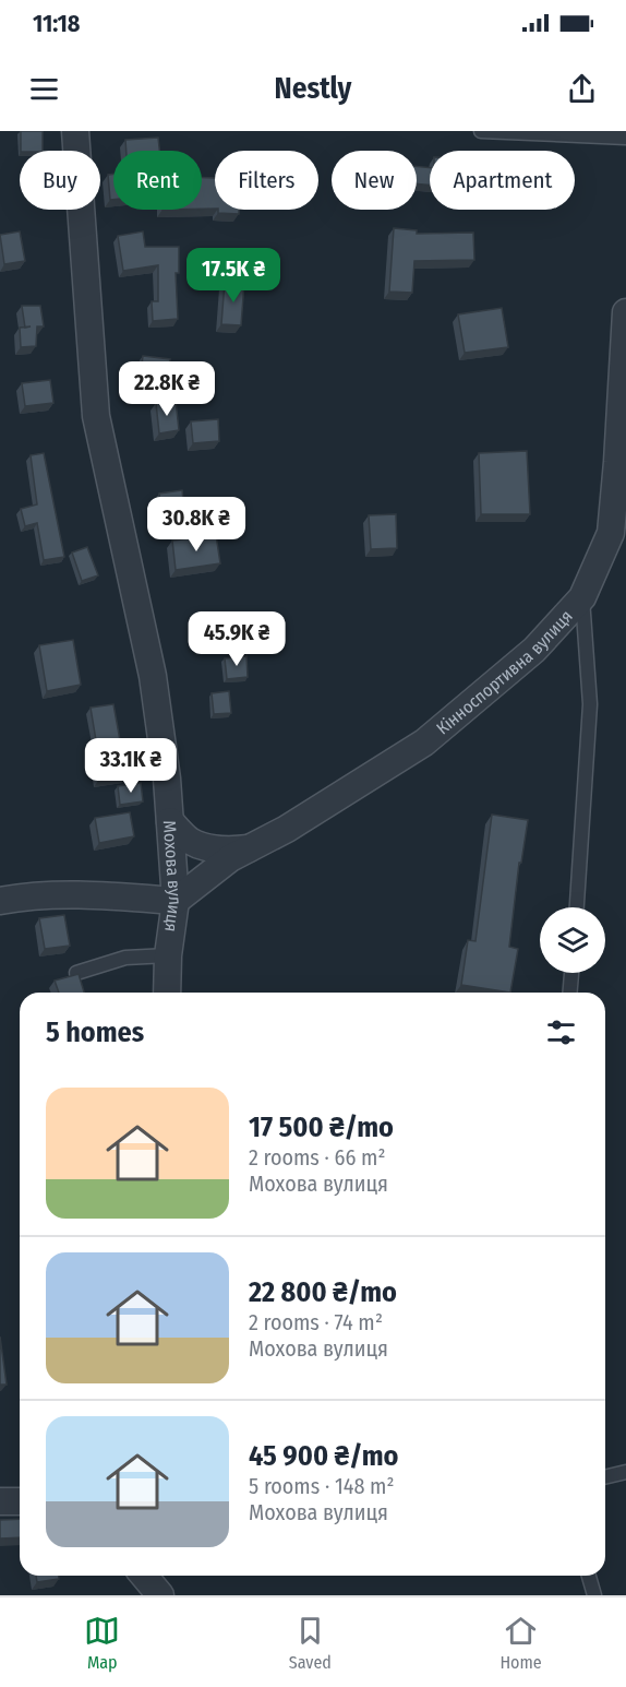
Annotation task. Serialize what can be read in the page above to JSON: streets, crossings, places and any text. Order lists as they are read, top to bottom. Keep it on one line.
{"streets":{"street":["Кінноспортивна вулиця","Мохова вулиця"]},"crossings":[["Кінноспортивна вулиця","Мохова вулиця"]],"page":{"status":"11:18","header":"Nestly","chip":["Buy","Rent","Filters","New","Apartment"],"price":["17.5K ₴","22.8K ₴","30.8K ₴","45.9K ₴","33.1K ₴"],"heading":"5 homes","list":[{"name":"17 500 ₴/mo","note":"2 rooms · 66 m² · Мохова вулиця"},{"name":"22 800 ₴/mo","note":"2 rooms · 74 m² · Мохова вулиця"},{"name":"45 900 ₴/mo","note":"5 rooms · 148 m² · Мохова вулиця"}],"tabs":["Map","Saved","Home"]}}
